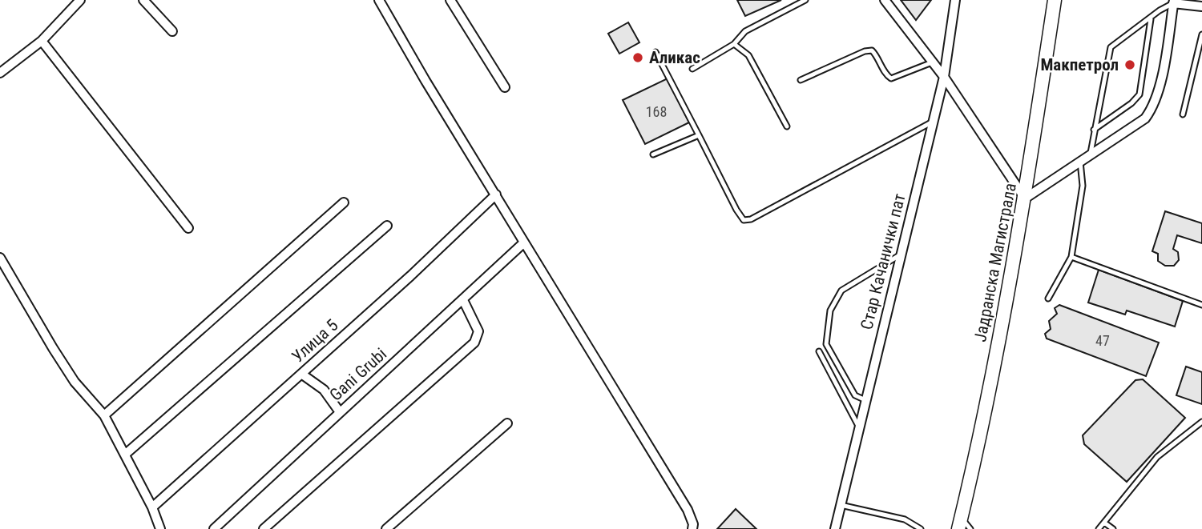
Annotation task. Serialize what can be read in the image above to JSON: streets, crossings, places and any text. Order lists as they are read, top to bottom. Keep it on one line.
{"streets":{"street":["Стар Качанички пат","Јадранска Магистрала","Улица 5","Gani Grubi"]},"places":["Аликас","Макпетрол"],"house_numbers":["168","47"]}
